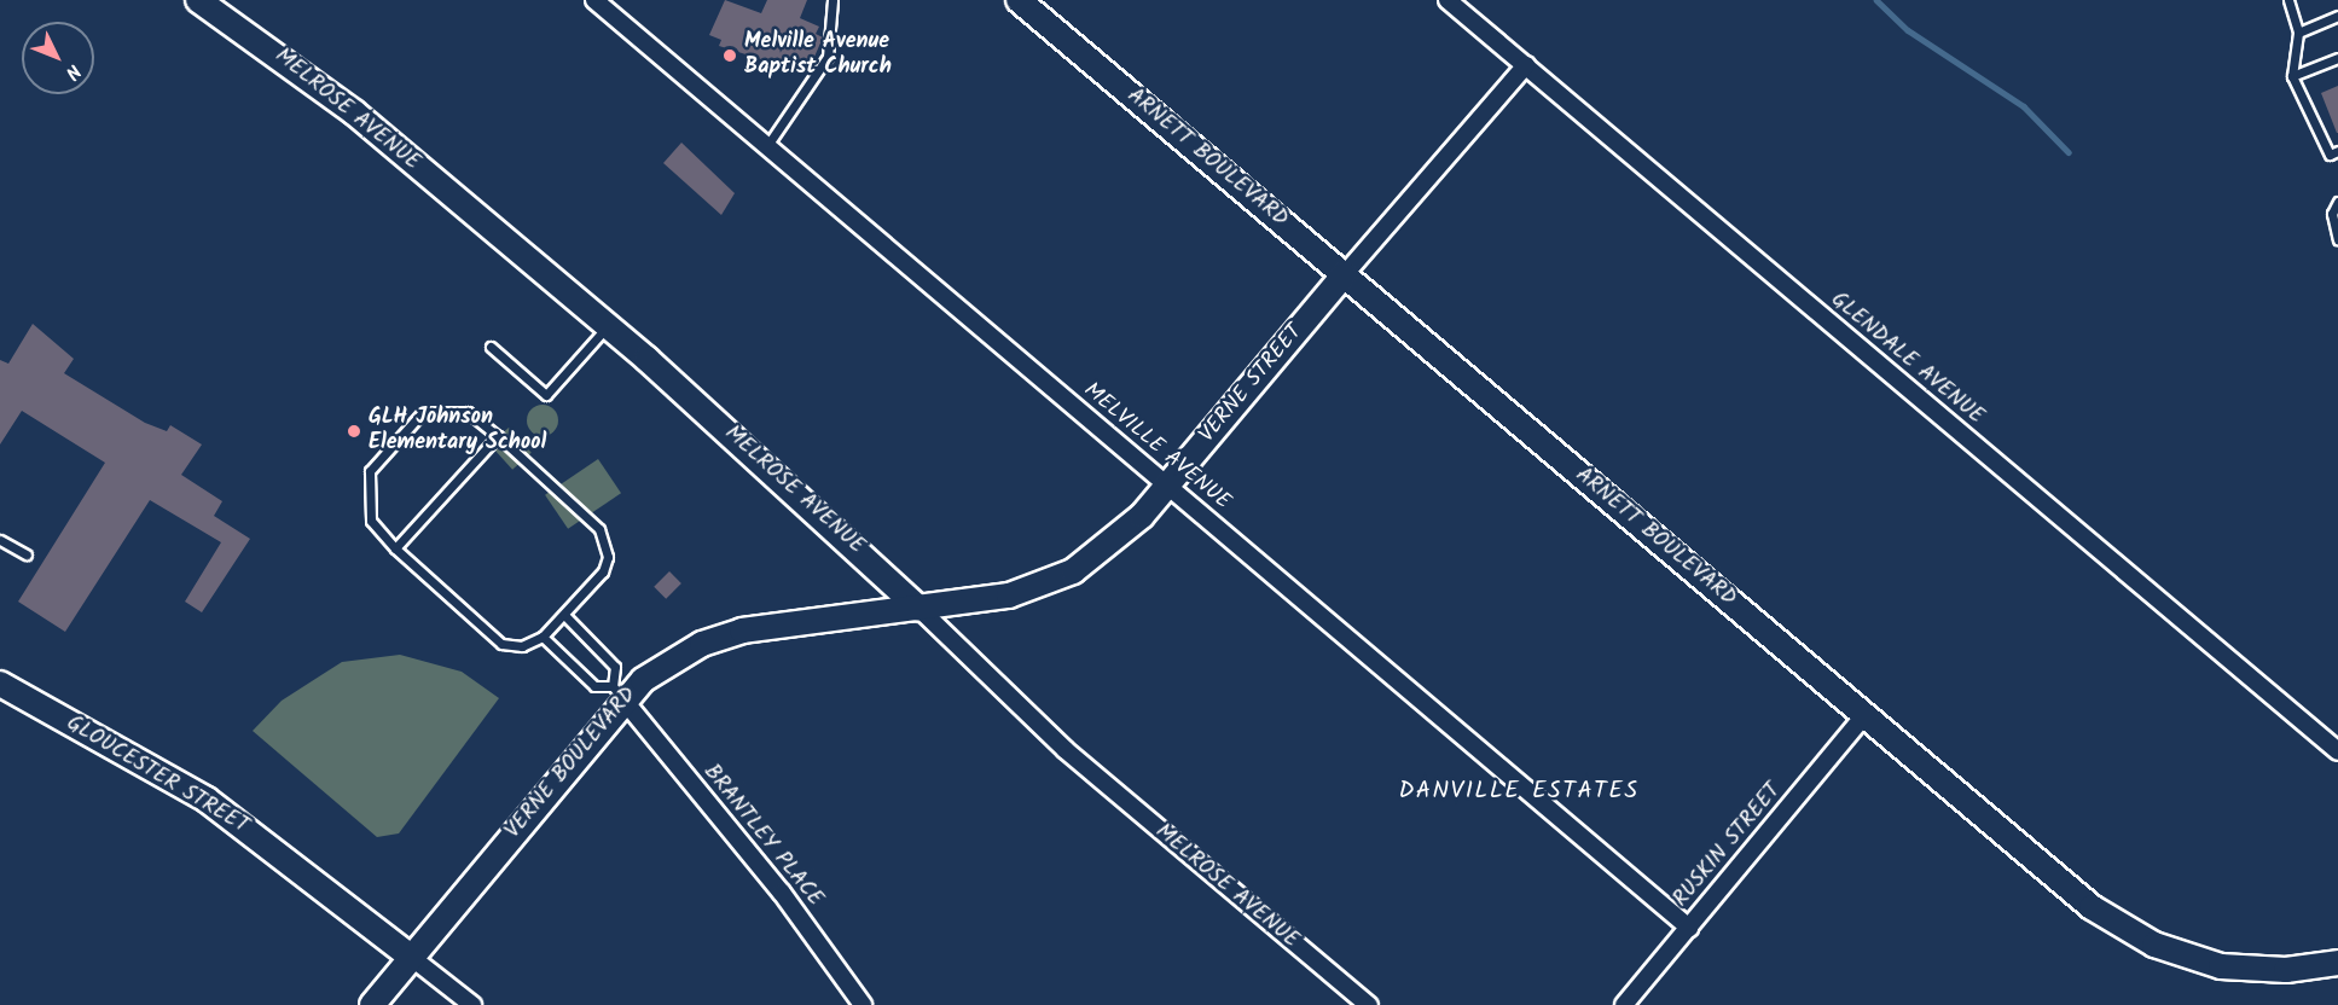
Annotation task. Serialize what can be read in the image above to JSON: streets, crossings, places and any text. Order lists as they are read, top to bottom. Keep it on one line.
{"streets":{"street":["MELROSE AVENUE","ARNETT BOULEVARD","GLENDALE AVENUE","VERNE STREET","MELVILLE AVENUE","VERNE BOULEVARD","GLOUCESTER STREET","BRANTLEY PLACE","RUSKIN STREET"]},"crossings":[["MELROSE AVENUE","VERNE STREET"],["MELROSE AVENUE","VERNE BOULEVARD"],["ARNETT BOULEVARD","VERNE STREET"],["ARNETT BOULEVARD","RUSKIN STREET"],["GLENDALE AVENUE","VERNE STREET"],["VERNE STREET","MELVILLE AVENUE"],["VERNE STREET","VERNE BOULEVARD"],["MELVILLE AVENUE","RUSKIN STREET"],["VERNE BOULEVARD","GLOUCESTER STREET"],["VERNE BOULEVARD","BRANTLEY PLACE"]],"districts":["DANVILLE ESTATES"],"places":["Melville Avenue Baptist Church","GLH Johnson Elementary School"],"north":"bottom right"}
